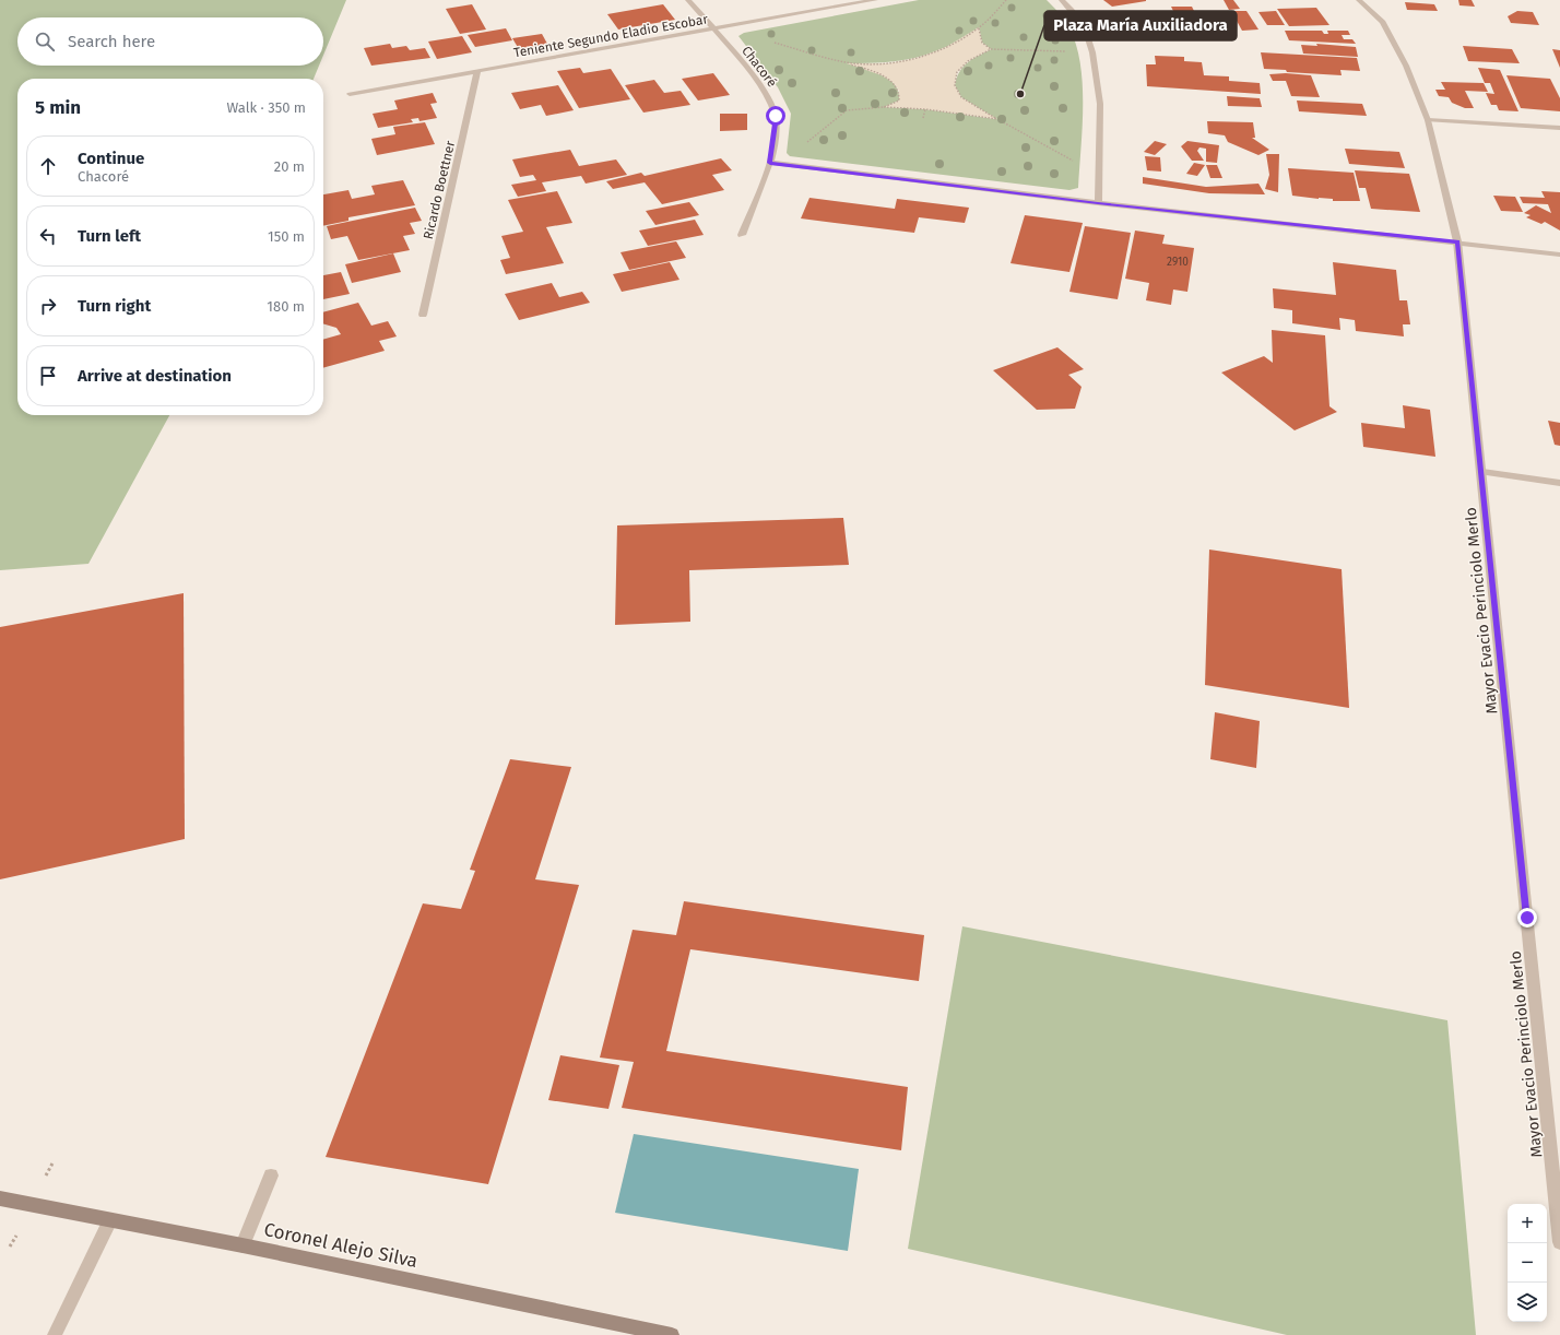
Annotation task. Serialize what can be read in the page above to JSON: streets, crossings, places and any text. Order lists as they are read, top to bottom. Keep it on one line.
{"streets":{"main road":["Coronel Alejo Silva"],"street":["Teniente Segundo Eladio Escobar","Chacoré","Ricardo Boettner","Mayor Evacio Perinciolo Merlo"]},"crossings":[["Teniente Segundo Eladio Escobar","Chacoré"],["Teniente Segundo Eladio Escobar","Ricardo Boettner"]],"places":["Plaza María Auxiliadora"],"house_numbers":["2910"],"page":{"search":"Search here","heading":["5 min","Walk · 350 m"],"list":[["Continue","Chacoré","20 m"],["Turn left","150 m"],["Turn right","180 m"],"Arrive at destination"],"map_buttons":["+","−"]}}
